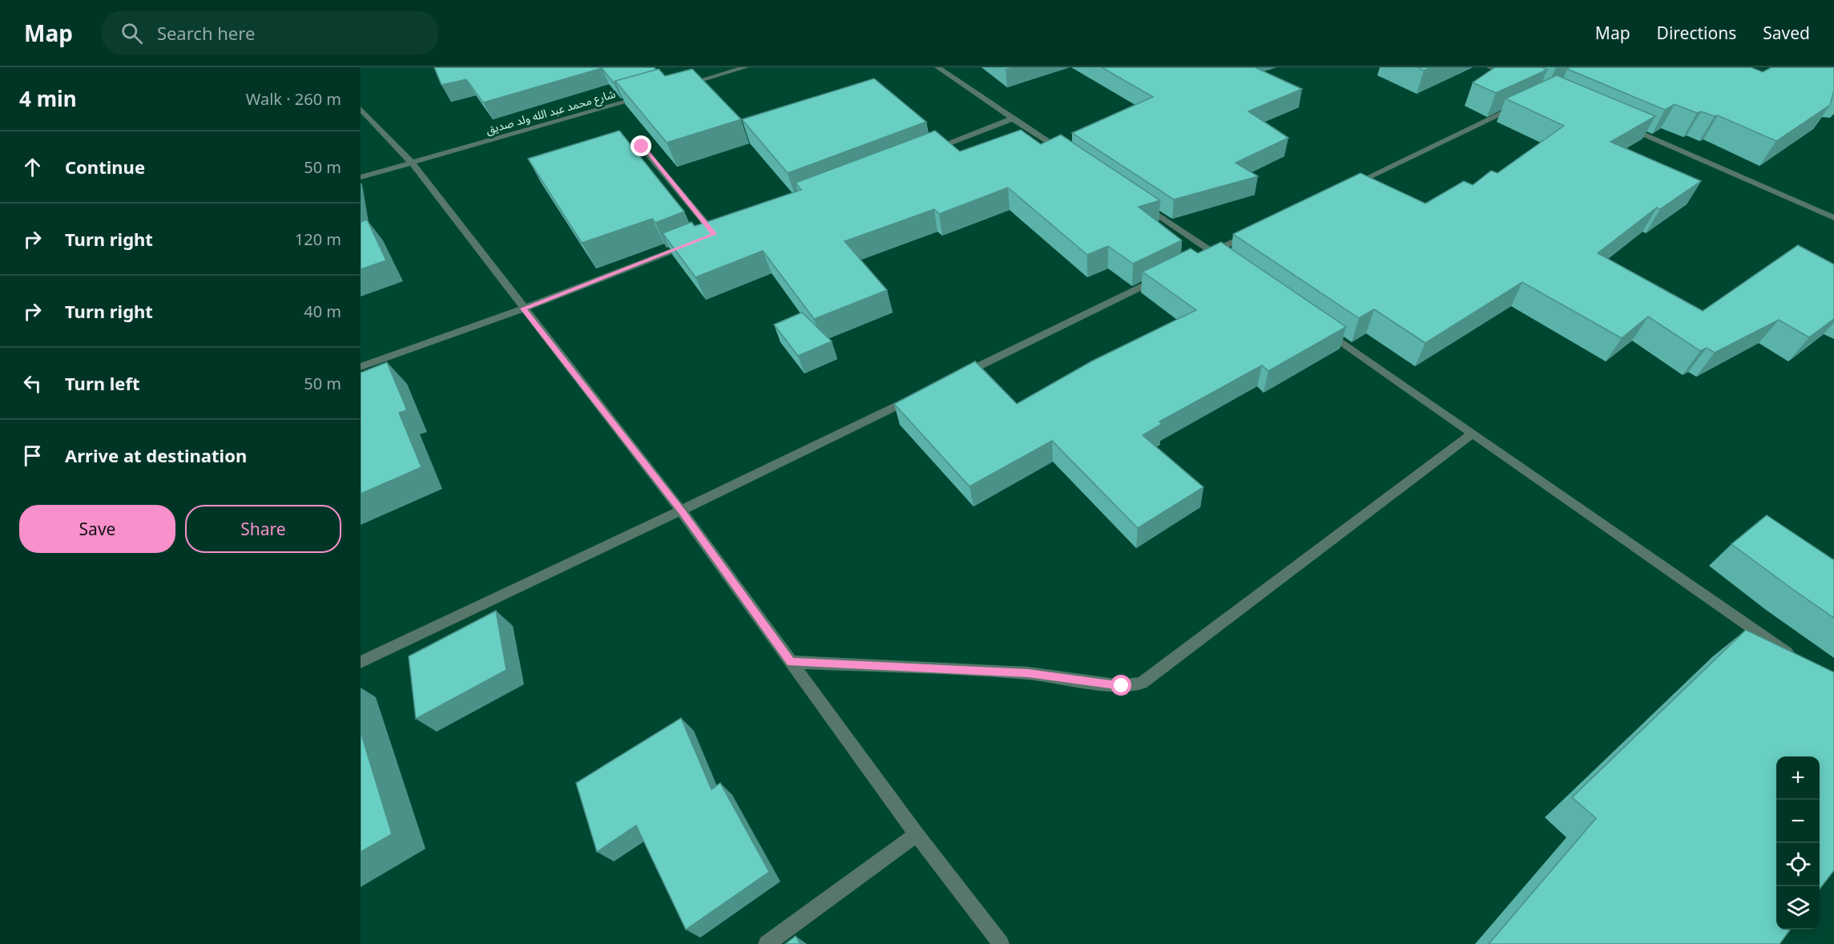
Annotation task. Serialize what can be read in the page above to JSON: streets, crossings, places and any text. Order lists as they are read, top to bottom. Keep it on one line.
{"streets":{"street":["شارع محمد عبد الله ولد صديق"]},"page":{"header":"Map","search":"Search here","nav":["Map","Directions","Saved"],"heading":["4 min","Walk · 260 m"],"list":[["Continue","50 m"],["Turn right","120 m"],["Turn right","40 m"],["Turn left","50 m"],"Arrive at destination"],"buttons":["Save","Share"],"map_buttons":["+","−"]}}
